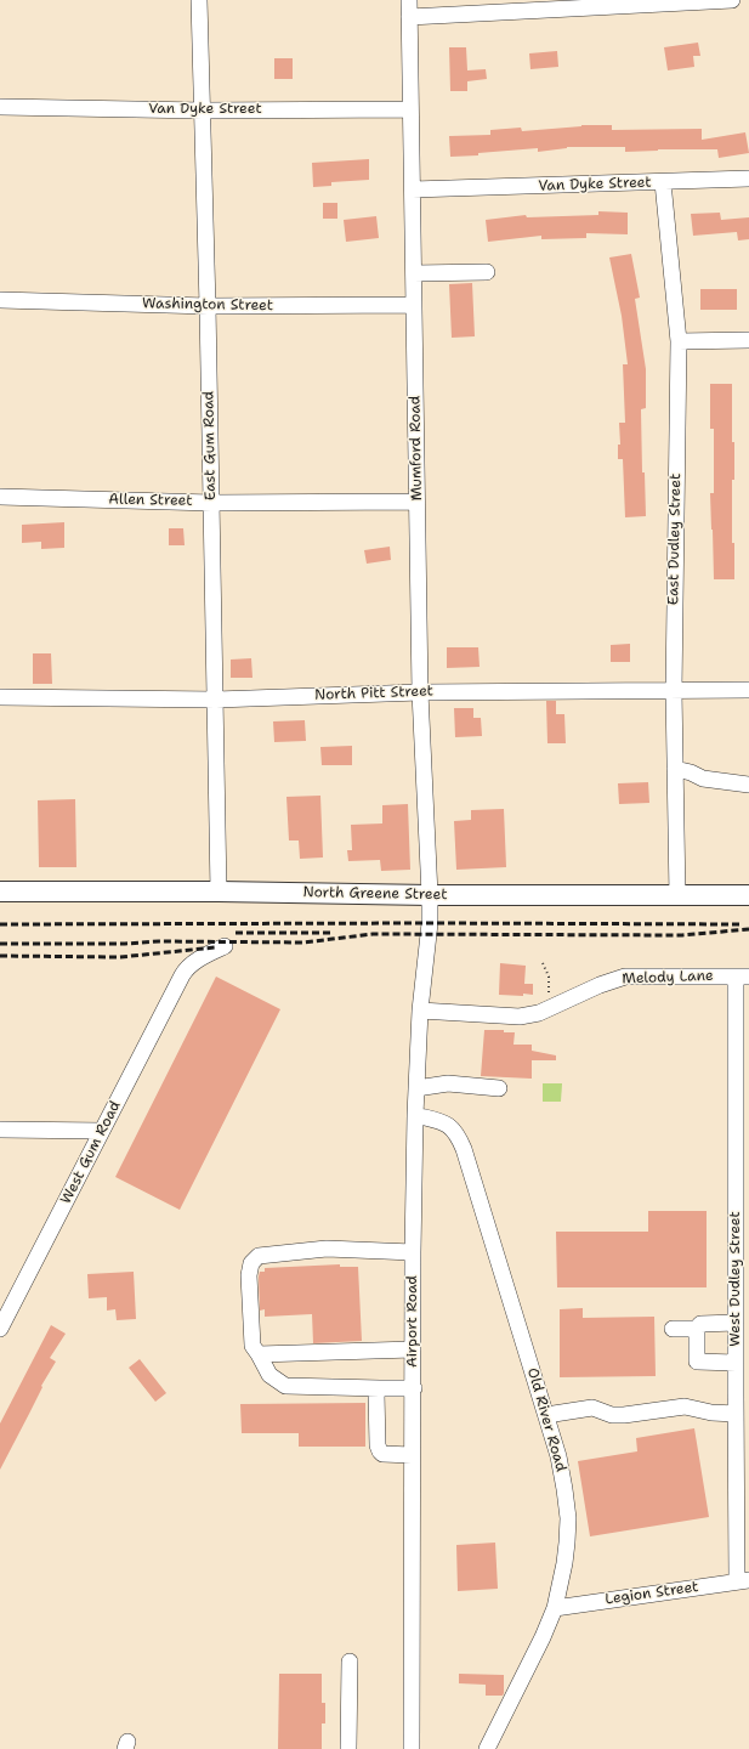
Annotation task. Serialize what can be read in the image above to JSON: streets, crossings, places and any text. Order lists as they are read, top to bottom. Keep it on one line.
{"streets":{"main road":["North Greene Street"],"street":["Van Dyke Street","Washington Street","East Gum Road","Mumford Road","Allen Street","East Dudley Street","North Pitt Street","Melody Lane","West Gum Road","West Dudley Street","Airport Road","Old River Road","Legion Street"]},"crossings":[["Van Dyke Street","East Gum Road"],["Van Dyke Street","Mumford Road"],["Van Dyke Street","East Dudley Street"],["Washington Street","East Gum Road"],["Washington Street","Mumford Road"],["East Gum Road","Allen Street"],["East Gum Road","North Pitt Street"],["East Gum Road","North Greene Street"],["Mumford Road","Allen Street"],["Mumford Road","North Pitt Street"],["Mumford Road","North Greene Street"],["Mumford Road","Airport Road"],["East Dudley Street","North Pitt Street"],["East Dudley Street","North Greene Street"],["North Greene Street","Airport Road"],["Melody Lane","West Dudley Street"],["Melody Lane","Airport Road"],["West Dudley Street","Legion Street"],["Airport Road","Old River Road"],["Old River Road","Legion Street"]]}
